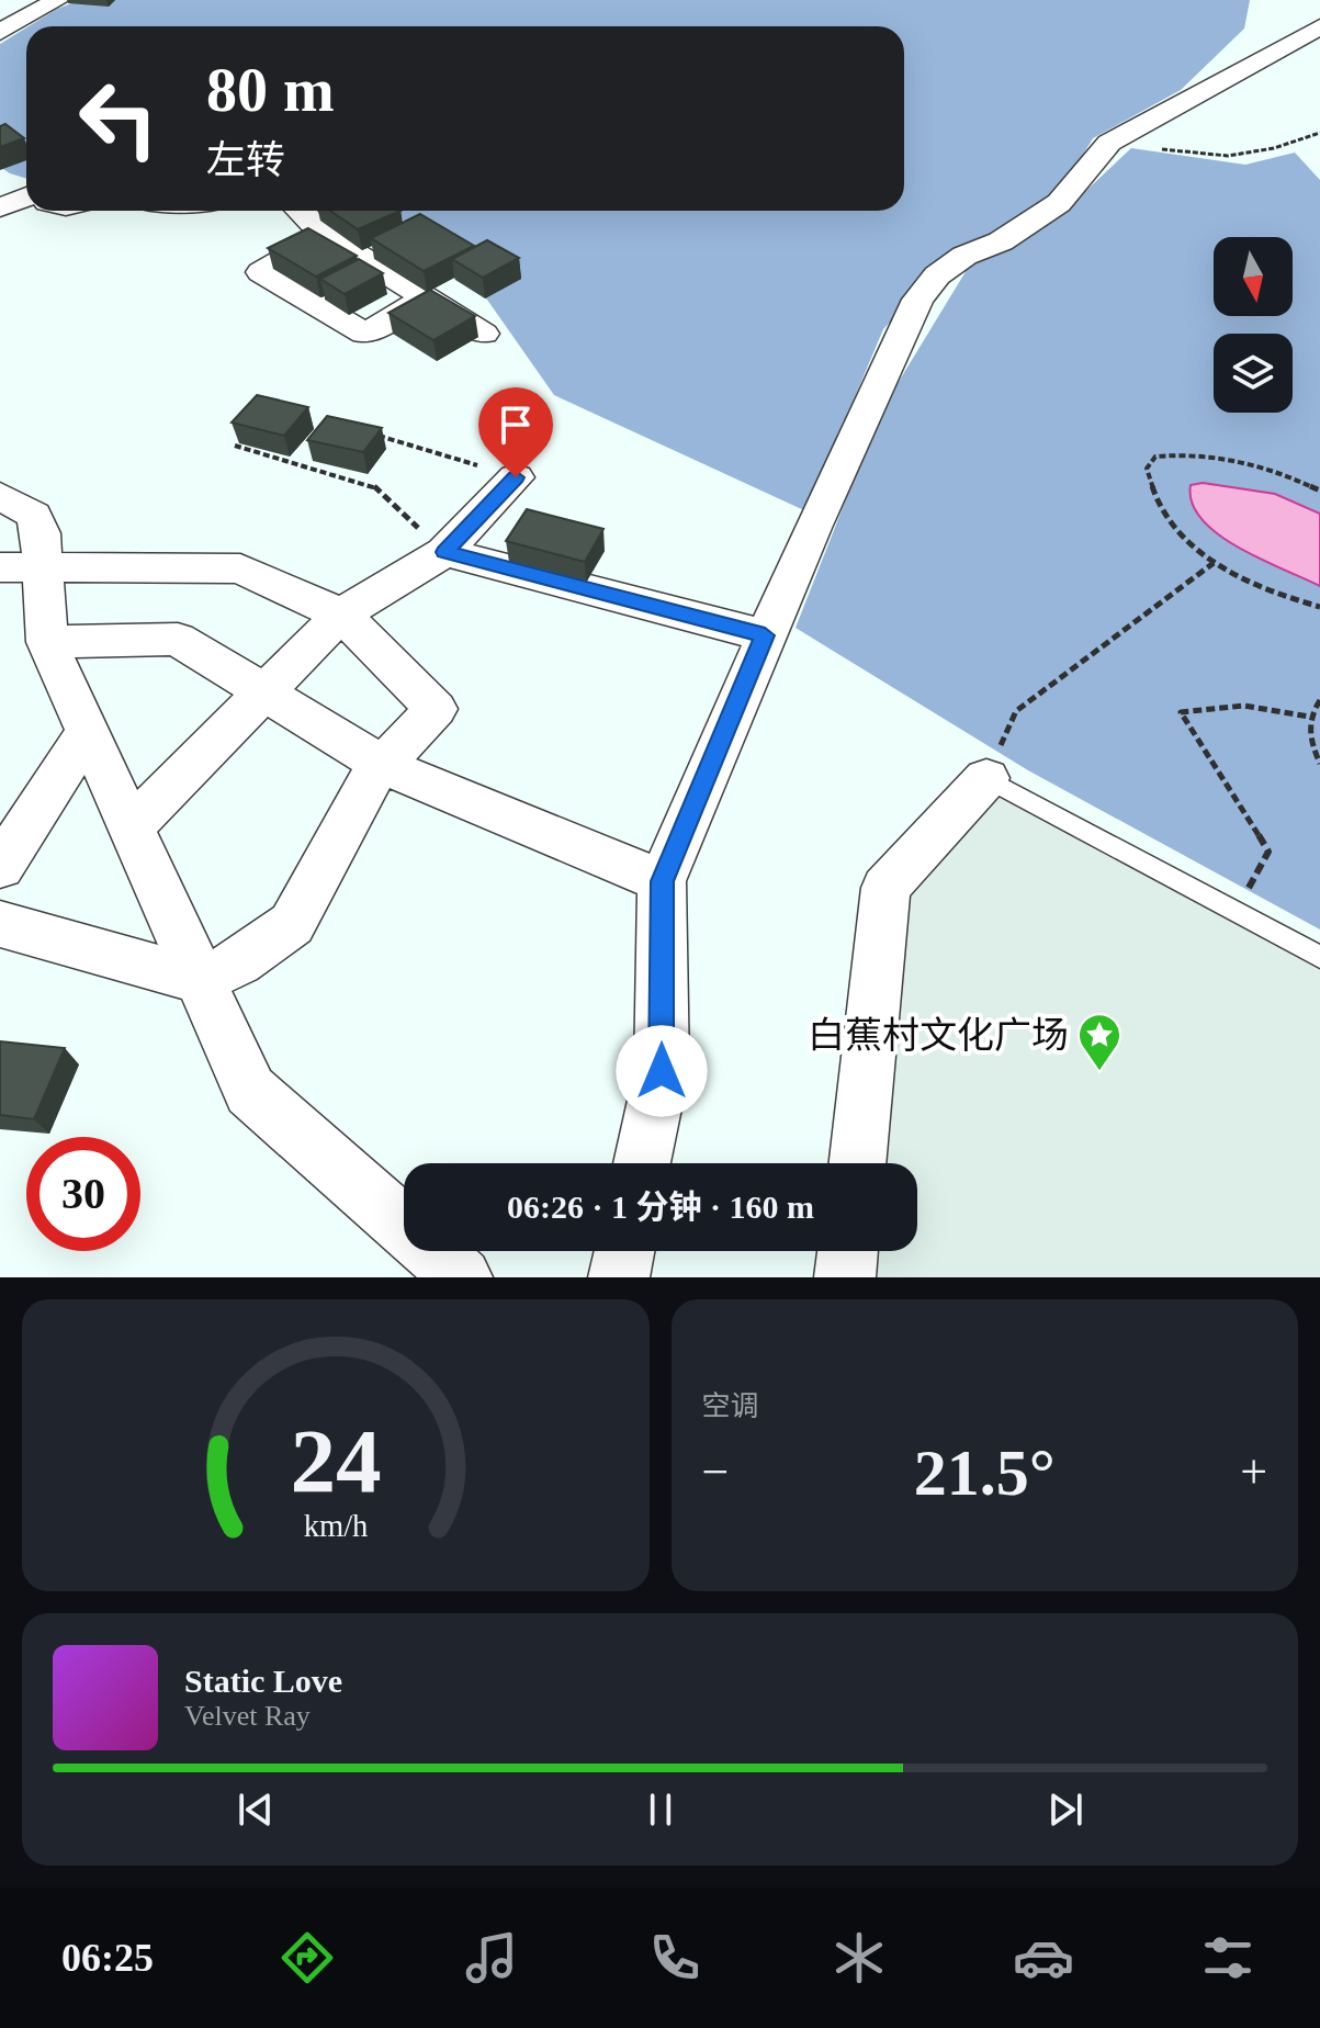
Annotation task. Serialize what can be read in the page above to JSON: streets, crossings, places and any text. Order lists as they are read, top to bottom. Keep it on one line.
{"places":{"place":["白蕉村文化广场"]},"north":"bottom","page":{"turn":["80 m","左转"],"limit":"30","trip":"06:26 · 1 分钟 · 160 m","tile":"空调","heat":["−","21.5°","+"],"song":["Static Love","Velvet Ray"],"tabs":"06:25","gauge":["24","km/h"]}}
